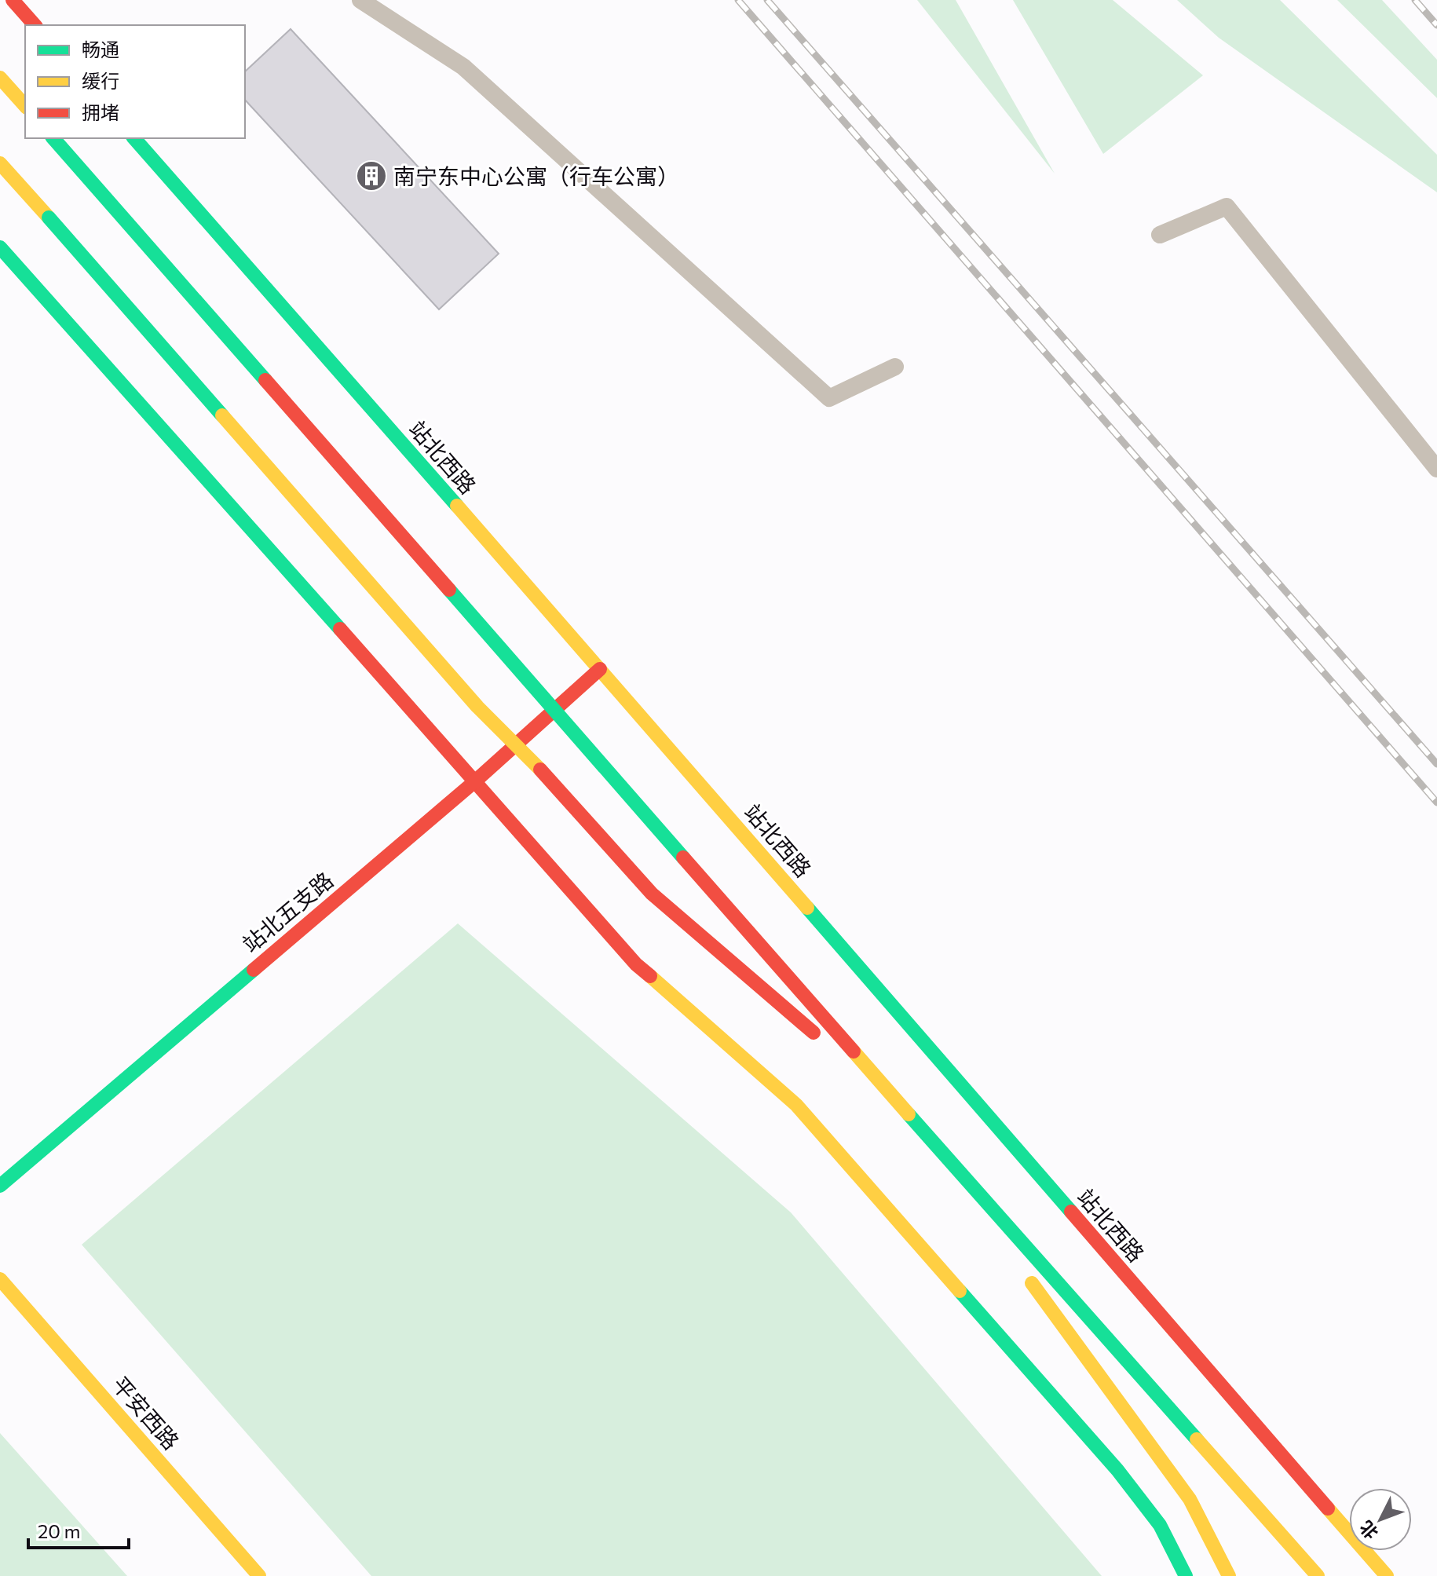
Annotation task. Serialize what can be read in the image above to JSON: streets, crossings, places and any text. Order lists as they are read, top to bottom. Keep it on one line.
{"streets":{"street":["站北西路","站北五支路","平安西路"]},"crossings":[["站北西路","站北五支路"]],"places":{"building":["南宁东中心公寓（行车公寓）"]},"legend":["畅通","缓行","拥堵"],"scale_bar":"20 m","north":"bottom left"}
